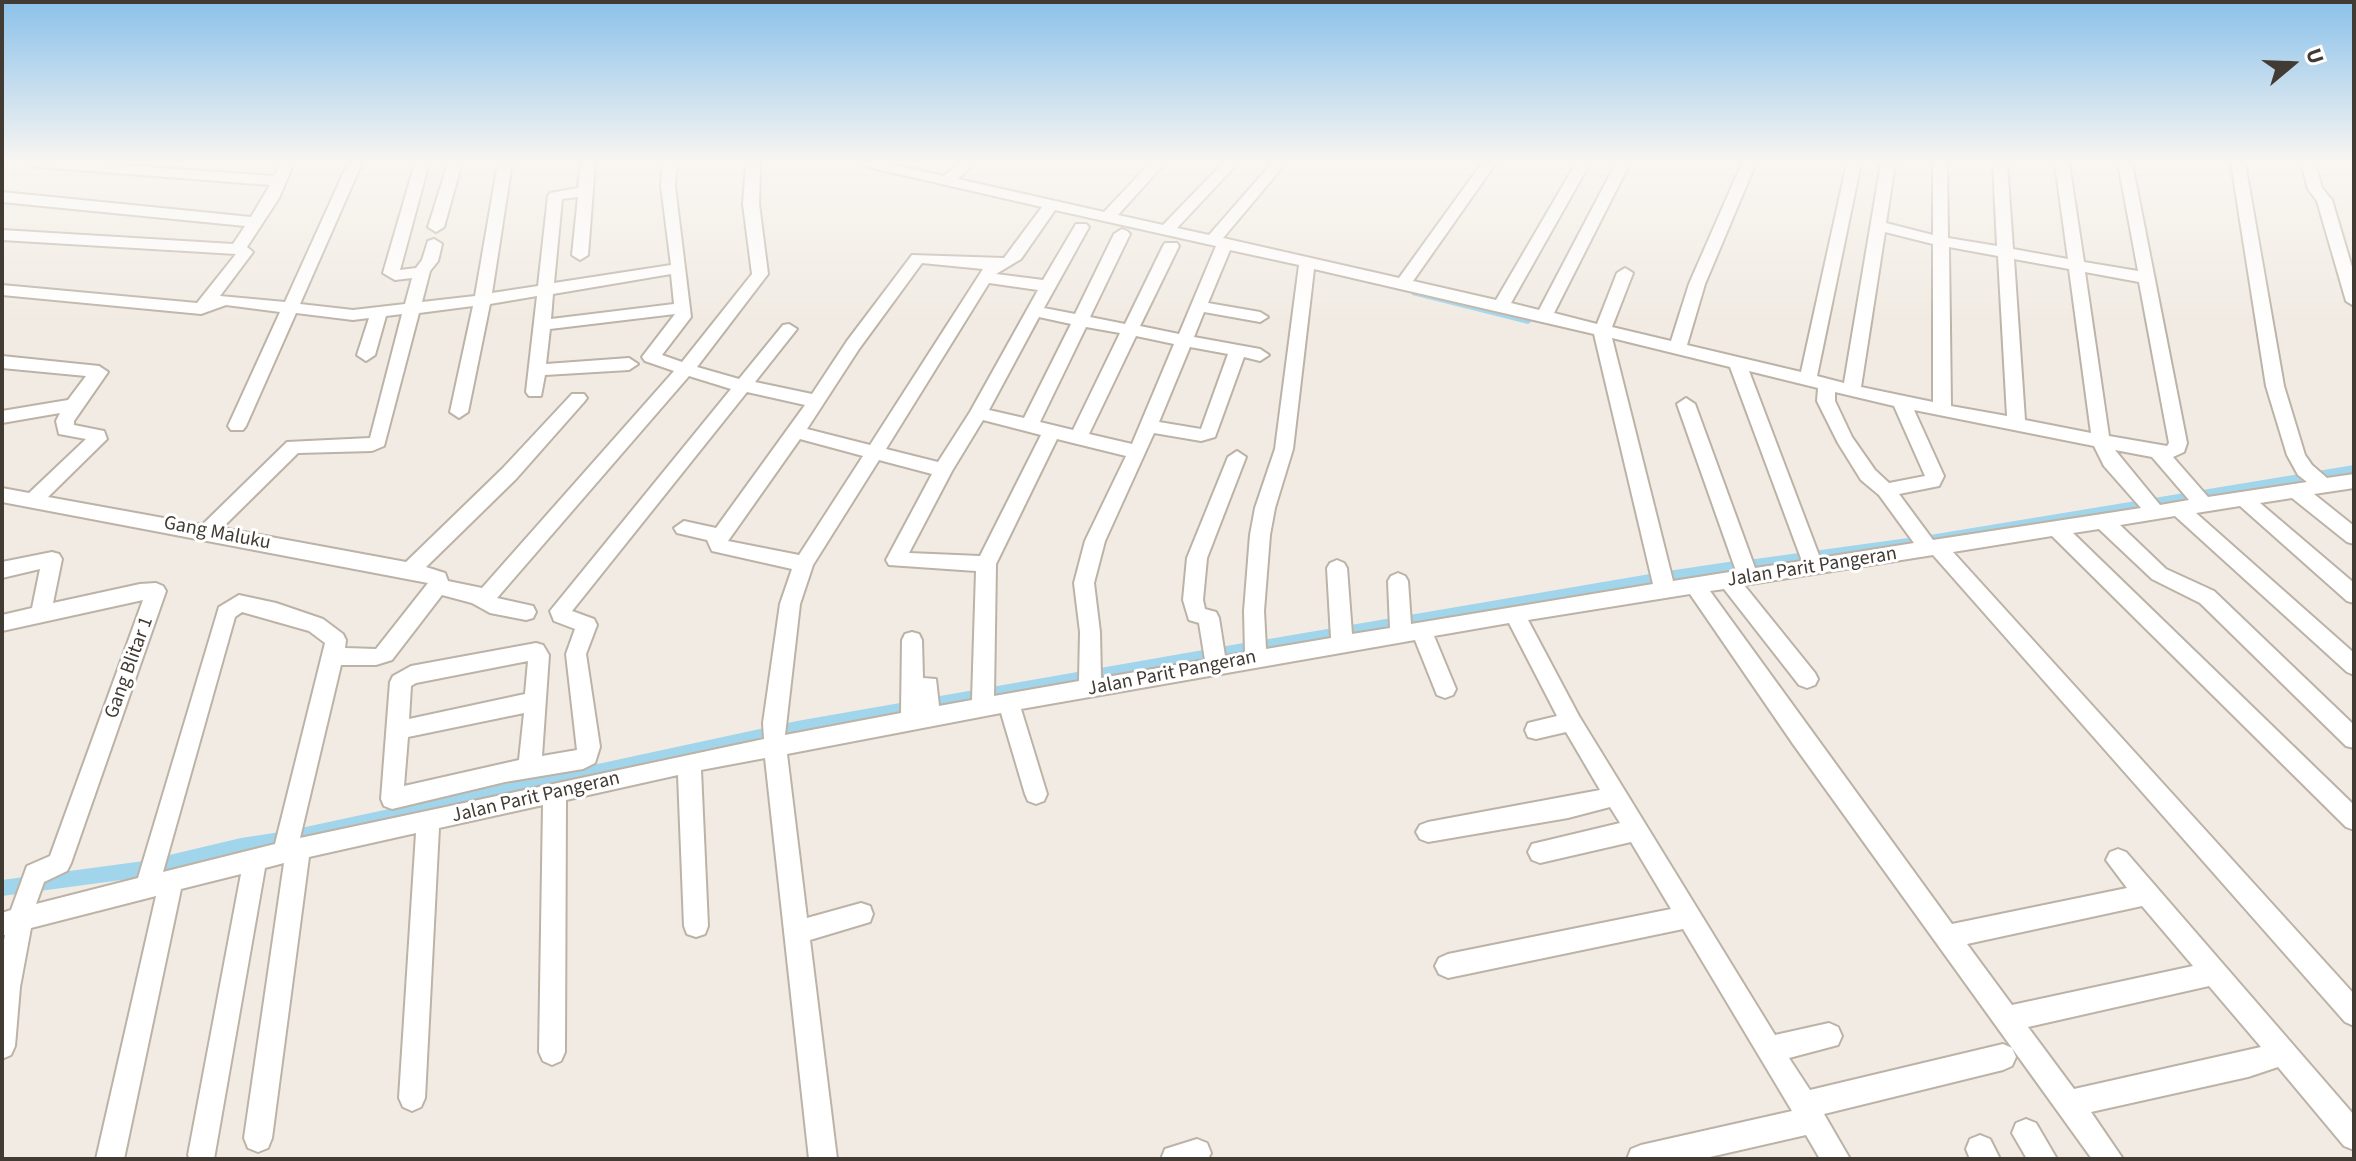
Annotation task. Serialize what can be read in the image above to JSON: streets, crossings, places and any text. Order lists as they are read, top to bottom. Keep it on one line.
{"streets":{"street":["Gang Maluku","Jalan Parit Pangeran","Gang Blitar 1"]},"crossings":[["Jalan Parit Pangeran","Gang Blitar 1"]],"north":"right"}
